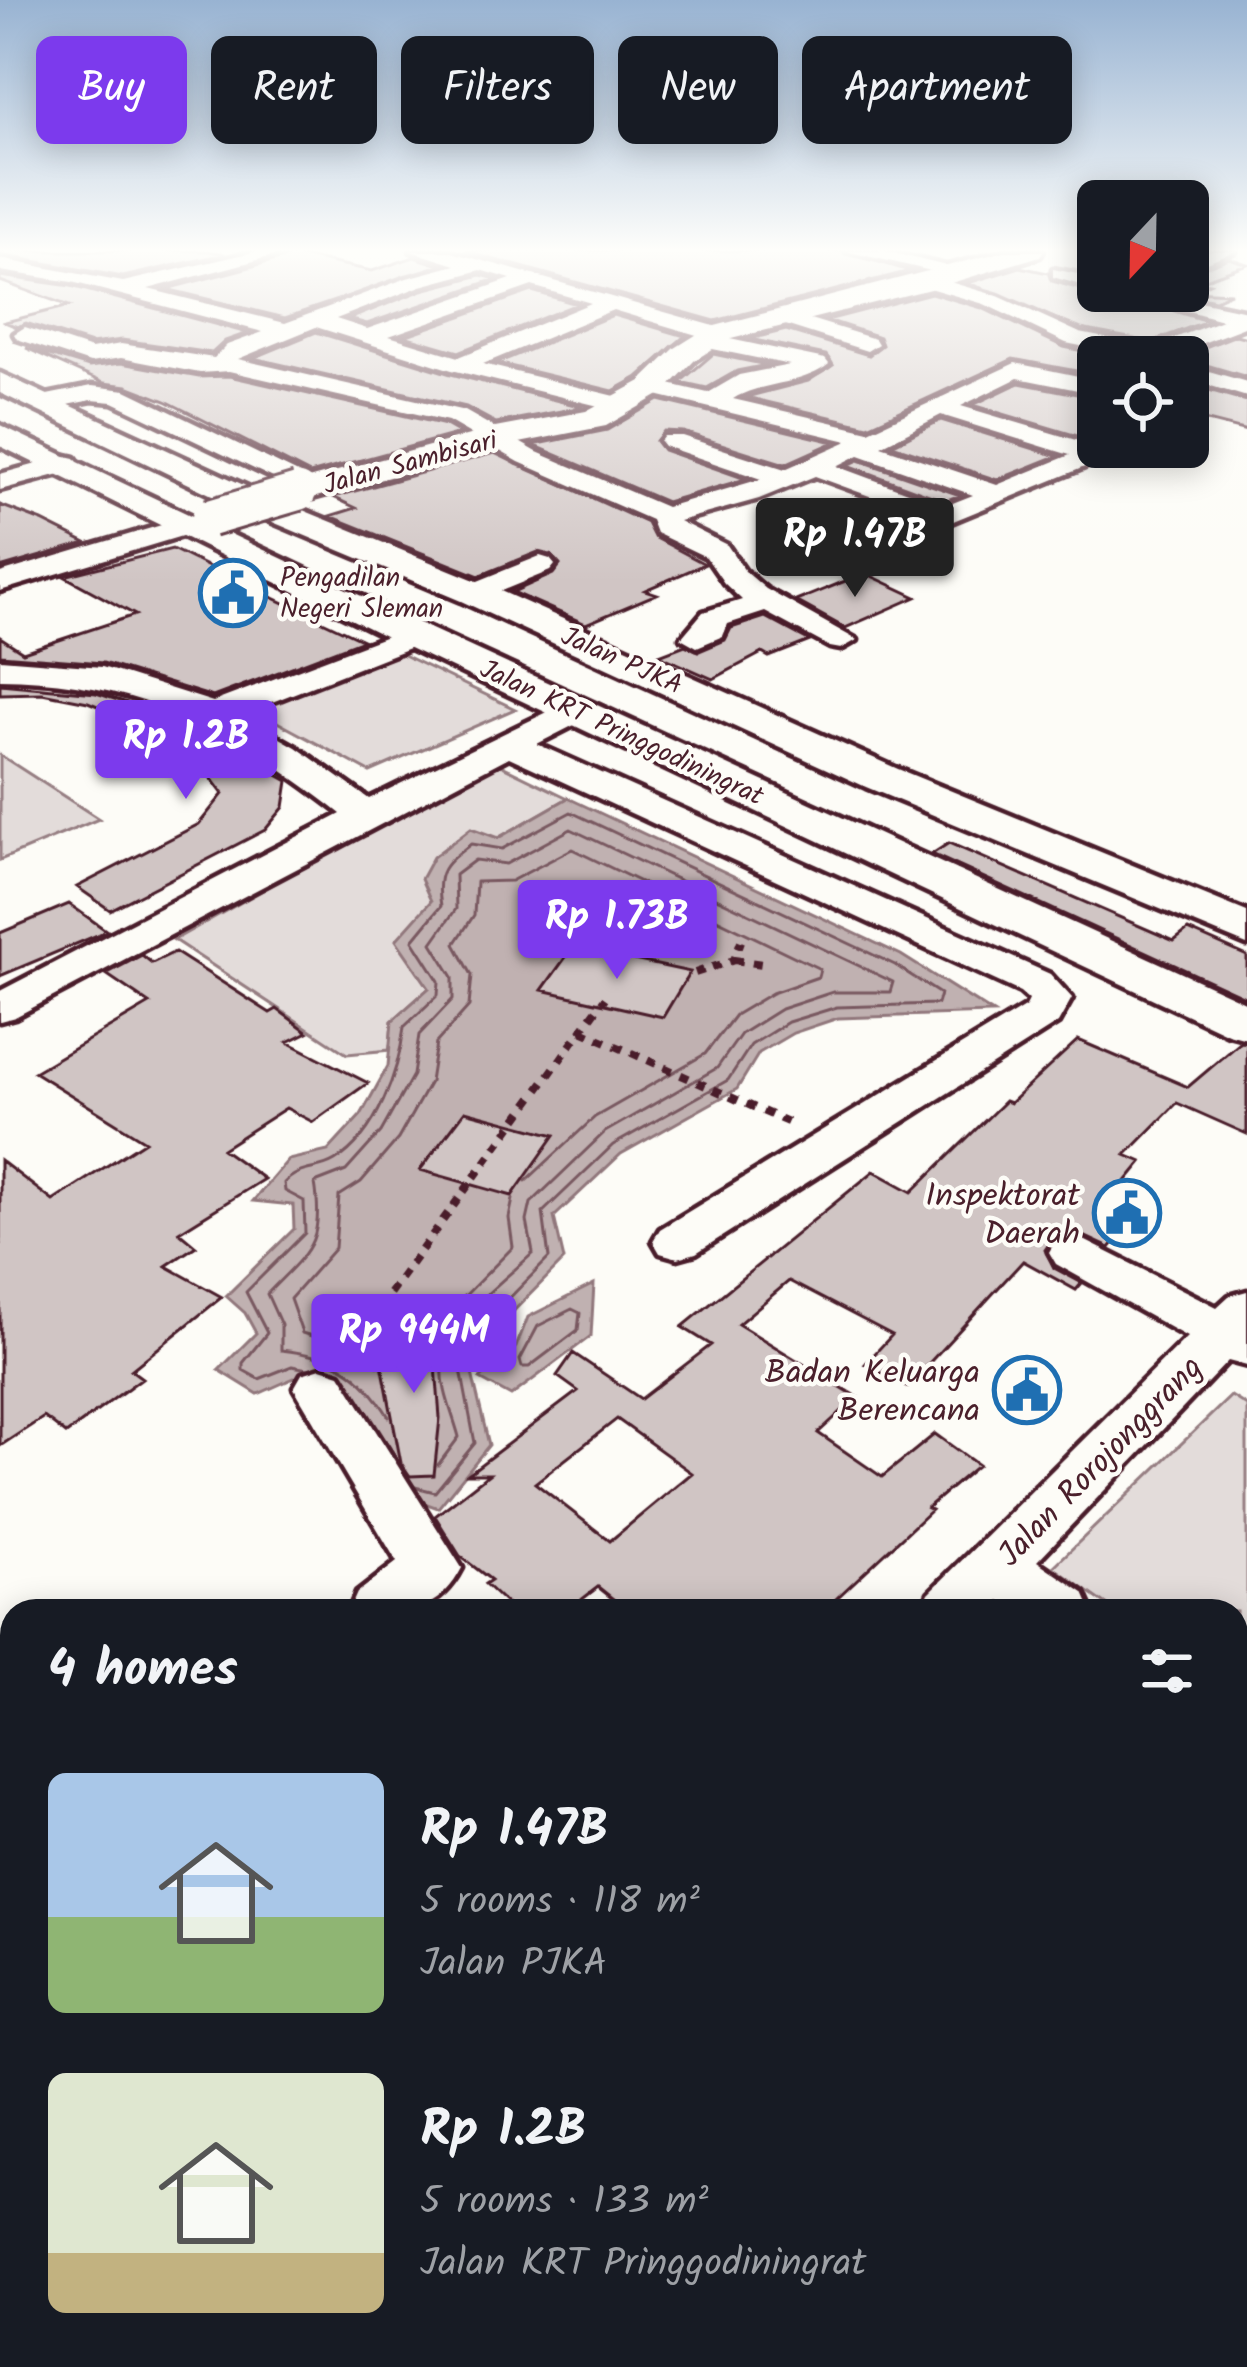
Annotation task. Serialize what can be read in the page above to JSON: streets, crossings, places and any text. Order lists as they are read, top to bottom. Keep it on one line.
{"streets":{"main road":["Jalan Sambisari","Jalan PJKA","Jalan KRT Pringgodiningrat"],"street":["Jalan Rorojonggrang"]},"crossings":[["Jalan Sambisari","Jalan KRT Pringgodiningrat"]],"places":{"public building":["Pengadilan Negeri Sleman","Inspektorat Daerah","Badan Keluarga Berencana"]},"north":"bottom","page":{"chip":["Buy","Rent","Filters","New","Apartment"],"price":["Rp 1.47B","Rp 1.2B","Rp 1.73B","Rp 944M"],"heading":"4 homes","list":[{"name":"Rp 1.47B","note":"5 rooms · 118 m² · Jalan PJKA"},{"name":"Rp 1.2B","note":"5 rooms · 133 m² · Jalan KRT Pringgodiningrat"}]}}
